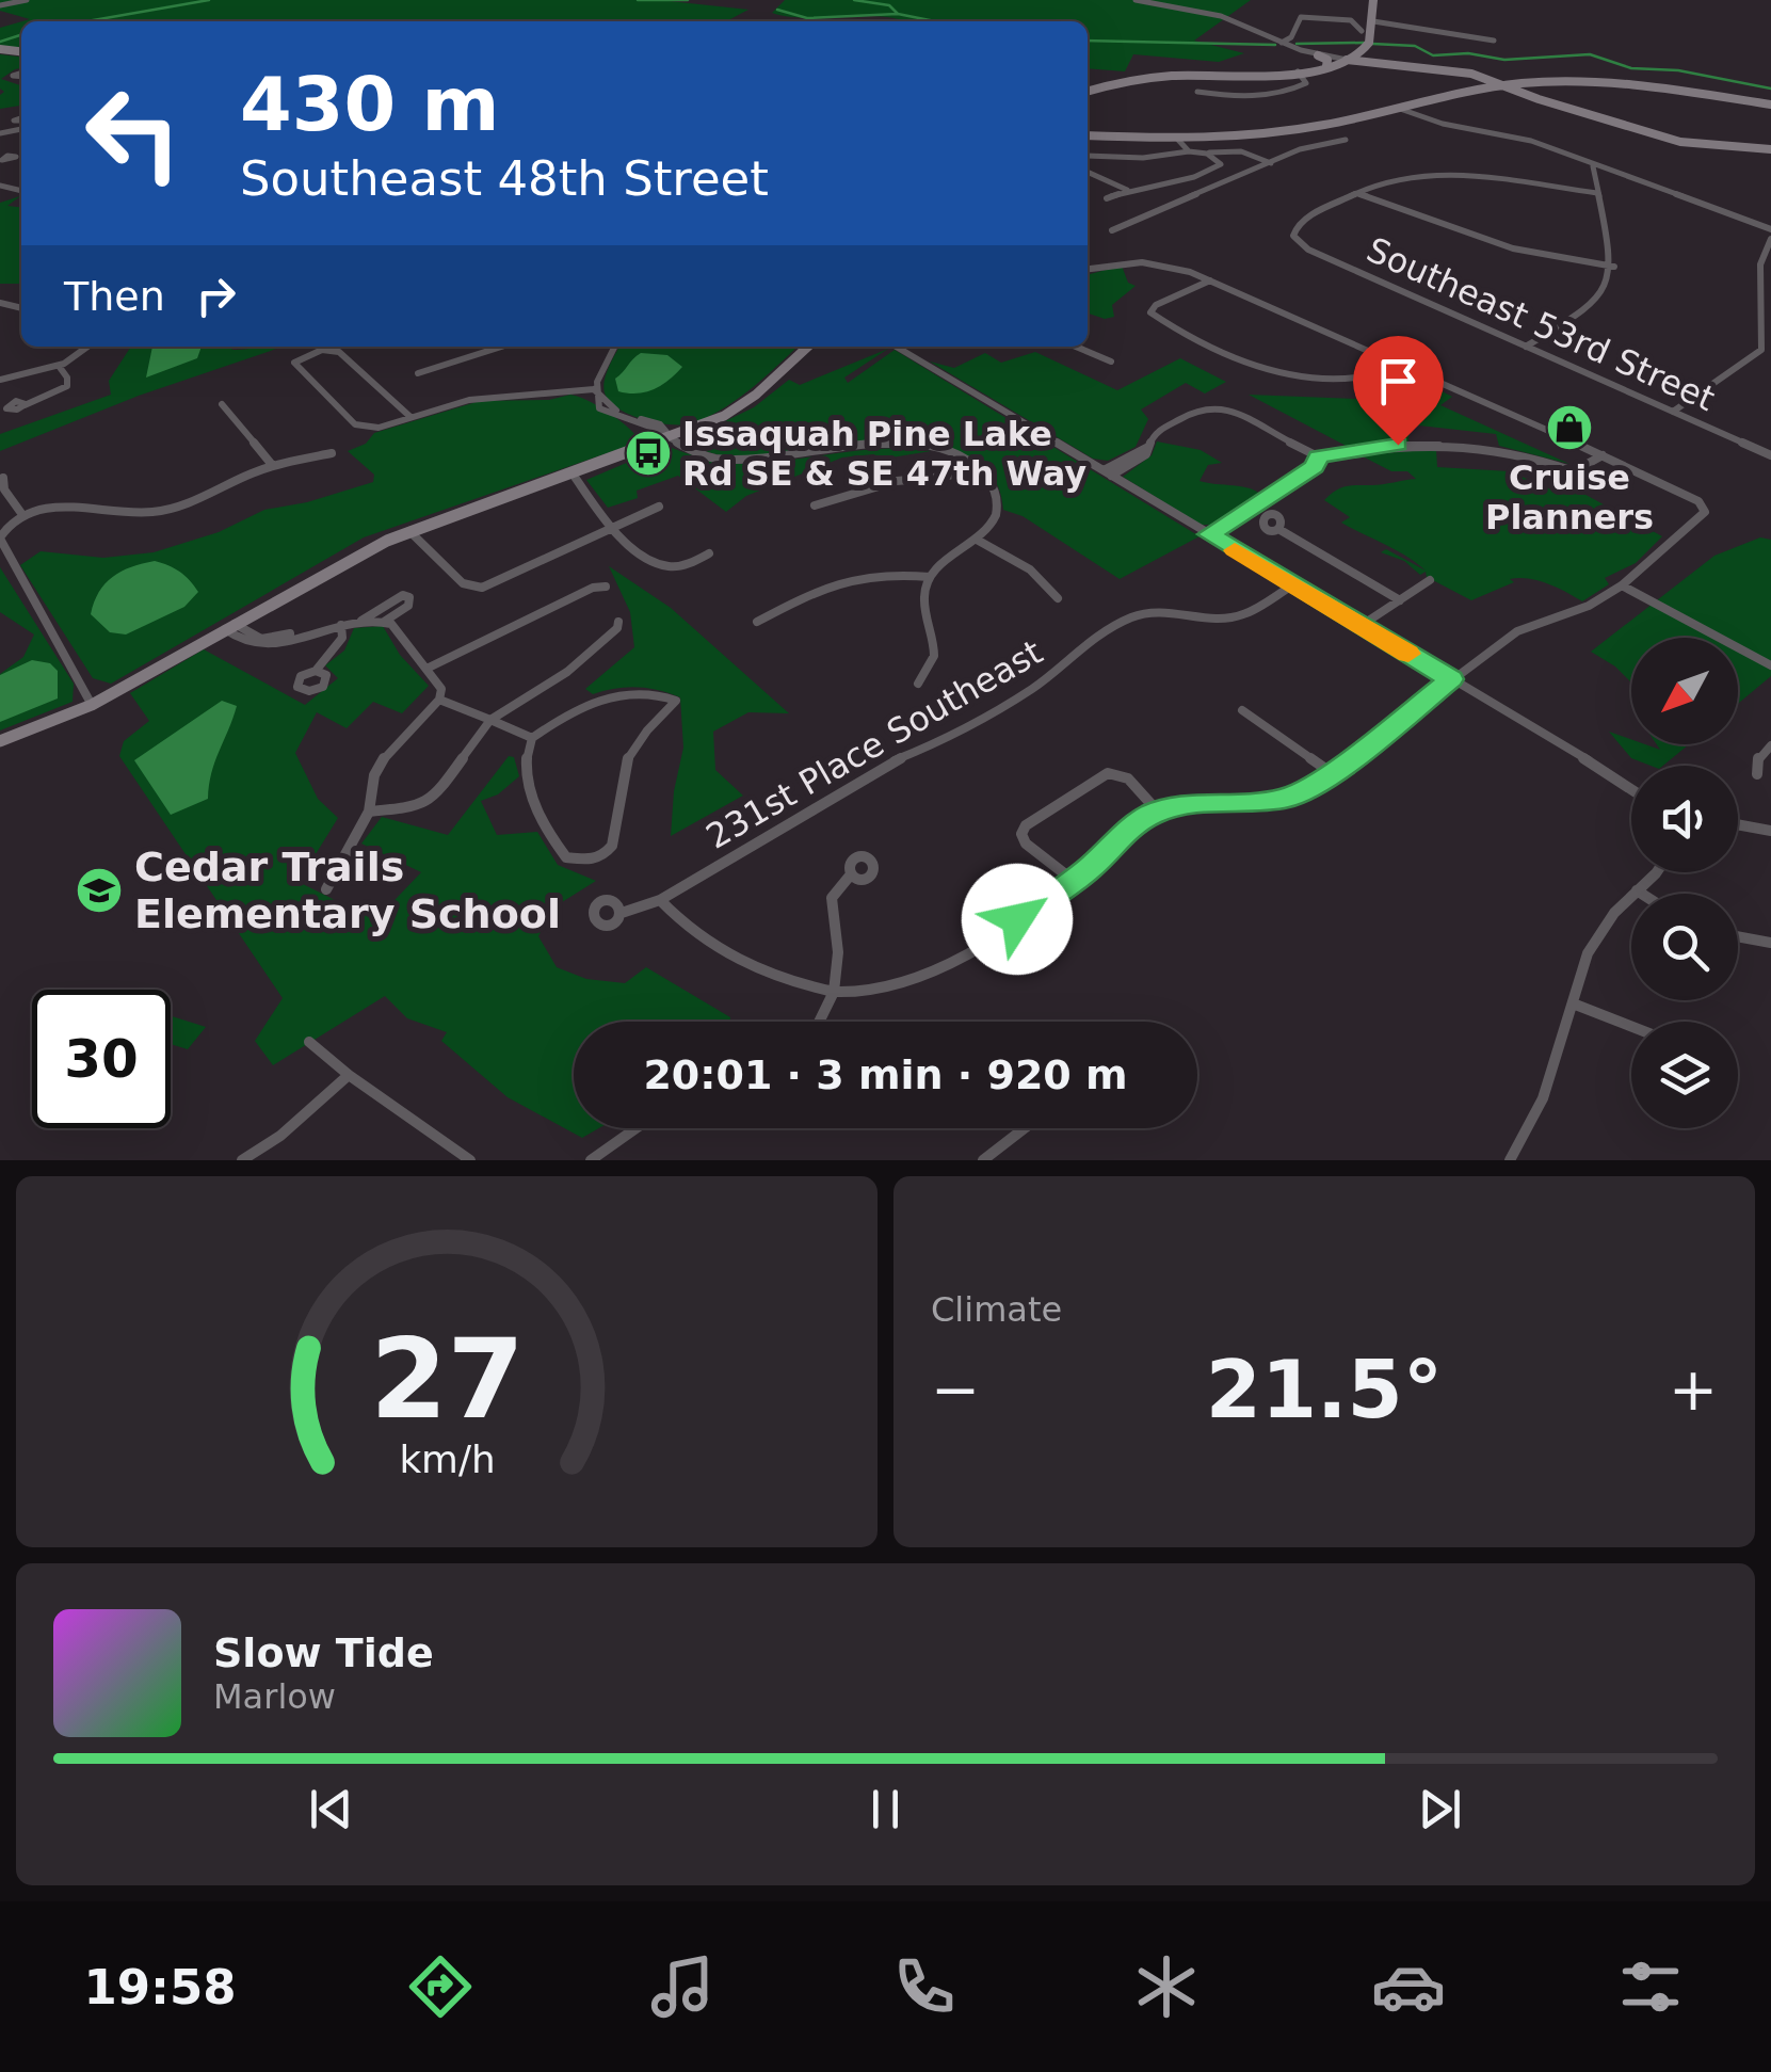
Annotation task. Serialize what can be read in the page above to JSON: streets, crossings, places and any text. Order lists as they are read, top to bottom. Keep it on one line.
{"streets":{"street":["Southeast 53rd Street","231st Place Southeast"]},"places":{"shop":["Cruise Planners"],"bus stop":["Issaquah Pine Lake Rd SE & SE 47th Way"],"school or university":["Cedar Trails Elementary School"]},"north":"bottom left","page":{"turn":["430 m","Southeast 48th Street"],"then":"Then","limit":"30","trip":"20:01 · 3 min · 920 m","tile":"Climate","heat":["−","21.5°","+"],"song":["Slow Tide","Marlow"],"tabs":"19:58","gauge":["27","km/h"]}}
